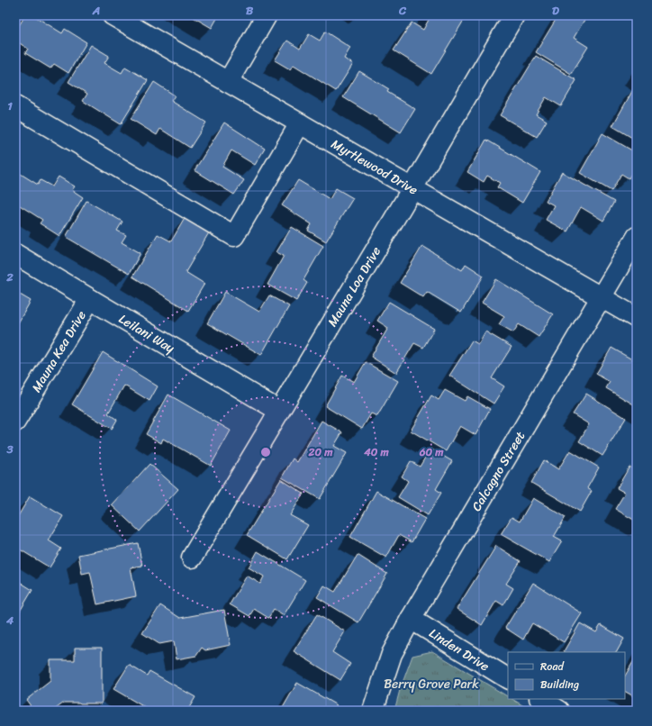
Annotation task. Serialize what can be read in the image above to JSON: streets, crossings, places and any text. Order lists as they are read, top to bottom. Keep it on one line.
{"streets":{"street":["Myrtlewood Drive","Mauna Loa Drive","Leilani Way","Mauna Kea Drive","Calcagno Street","Linden Drive"]},"crossings":[["Myrtlewood Drive","Mauna Loa Drive"],["Myrtlewood Drive","Calcagno Street"],["Mauna Loa Drive","Leilani Way"],["Leilani Way","Mauna Kea Drive"],["Calcagno Street","Linden Drive"]],"parks":["Berry Grove Park"],"legend":["Road","Building"],"grid":{"columns":["A","B","C","D"],"rows":["1","2","3","4"]},"rings":["20 m","40 m","60 m"]}
